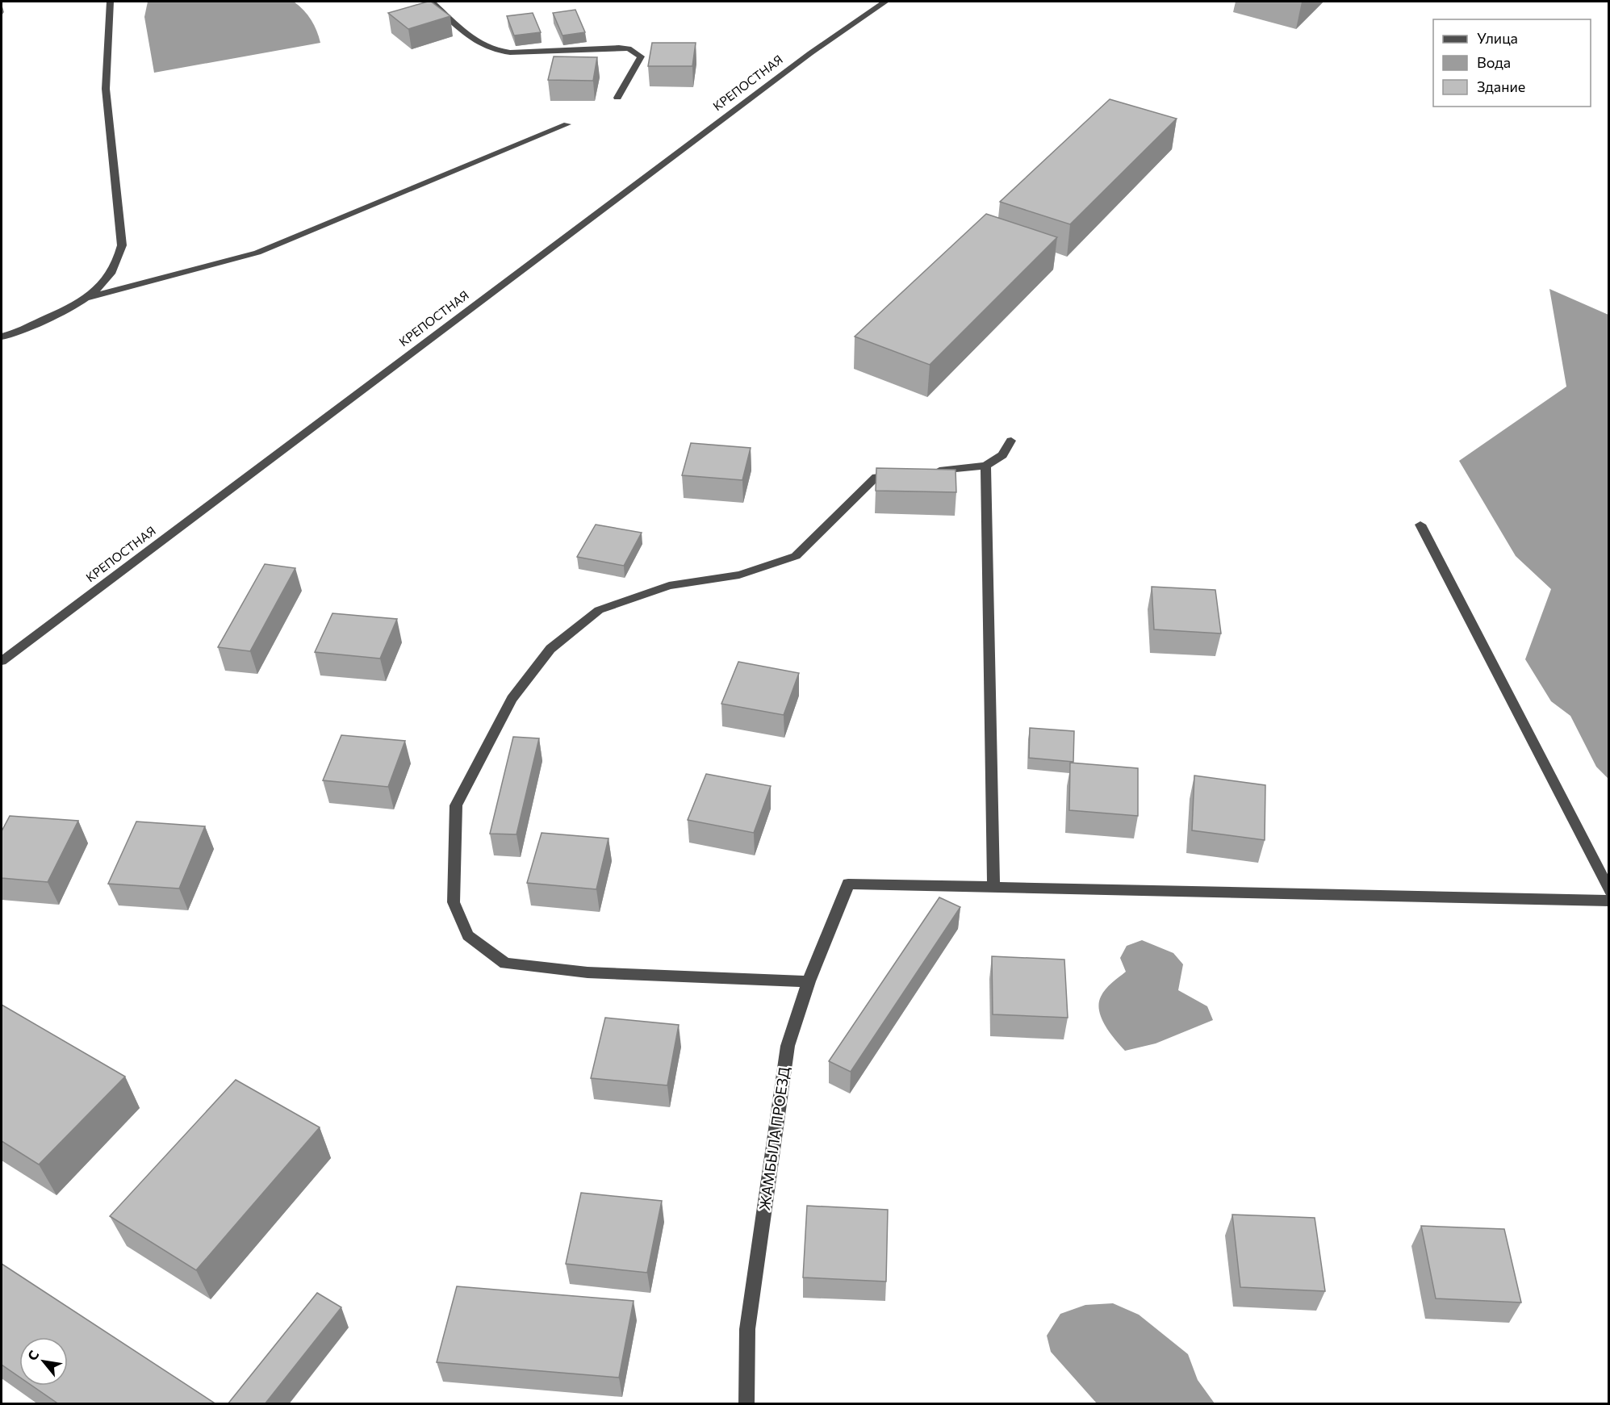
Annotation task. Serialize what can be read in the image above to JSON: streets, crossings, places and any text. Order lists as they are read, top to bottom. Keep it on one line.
{"streets":{"street":["КРЕПОСТНАЯ","ЖАМБЫЛА ПРОЕЗД"]},"legend":["Улица","Вода","Здание"],"north":"top left"}
